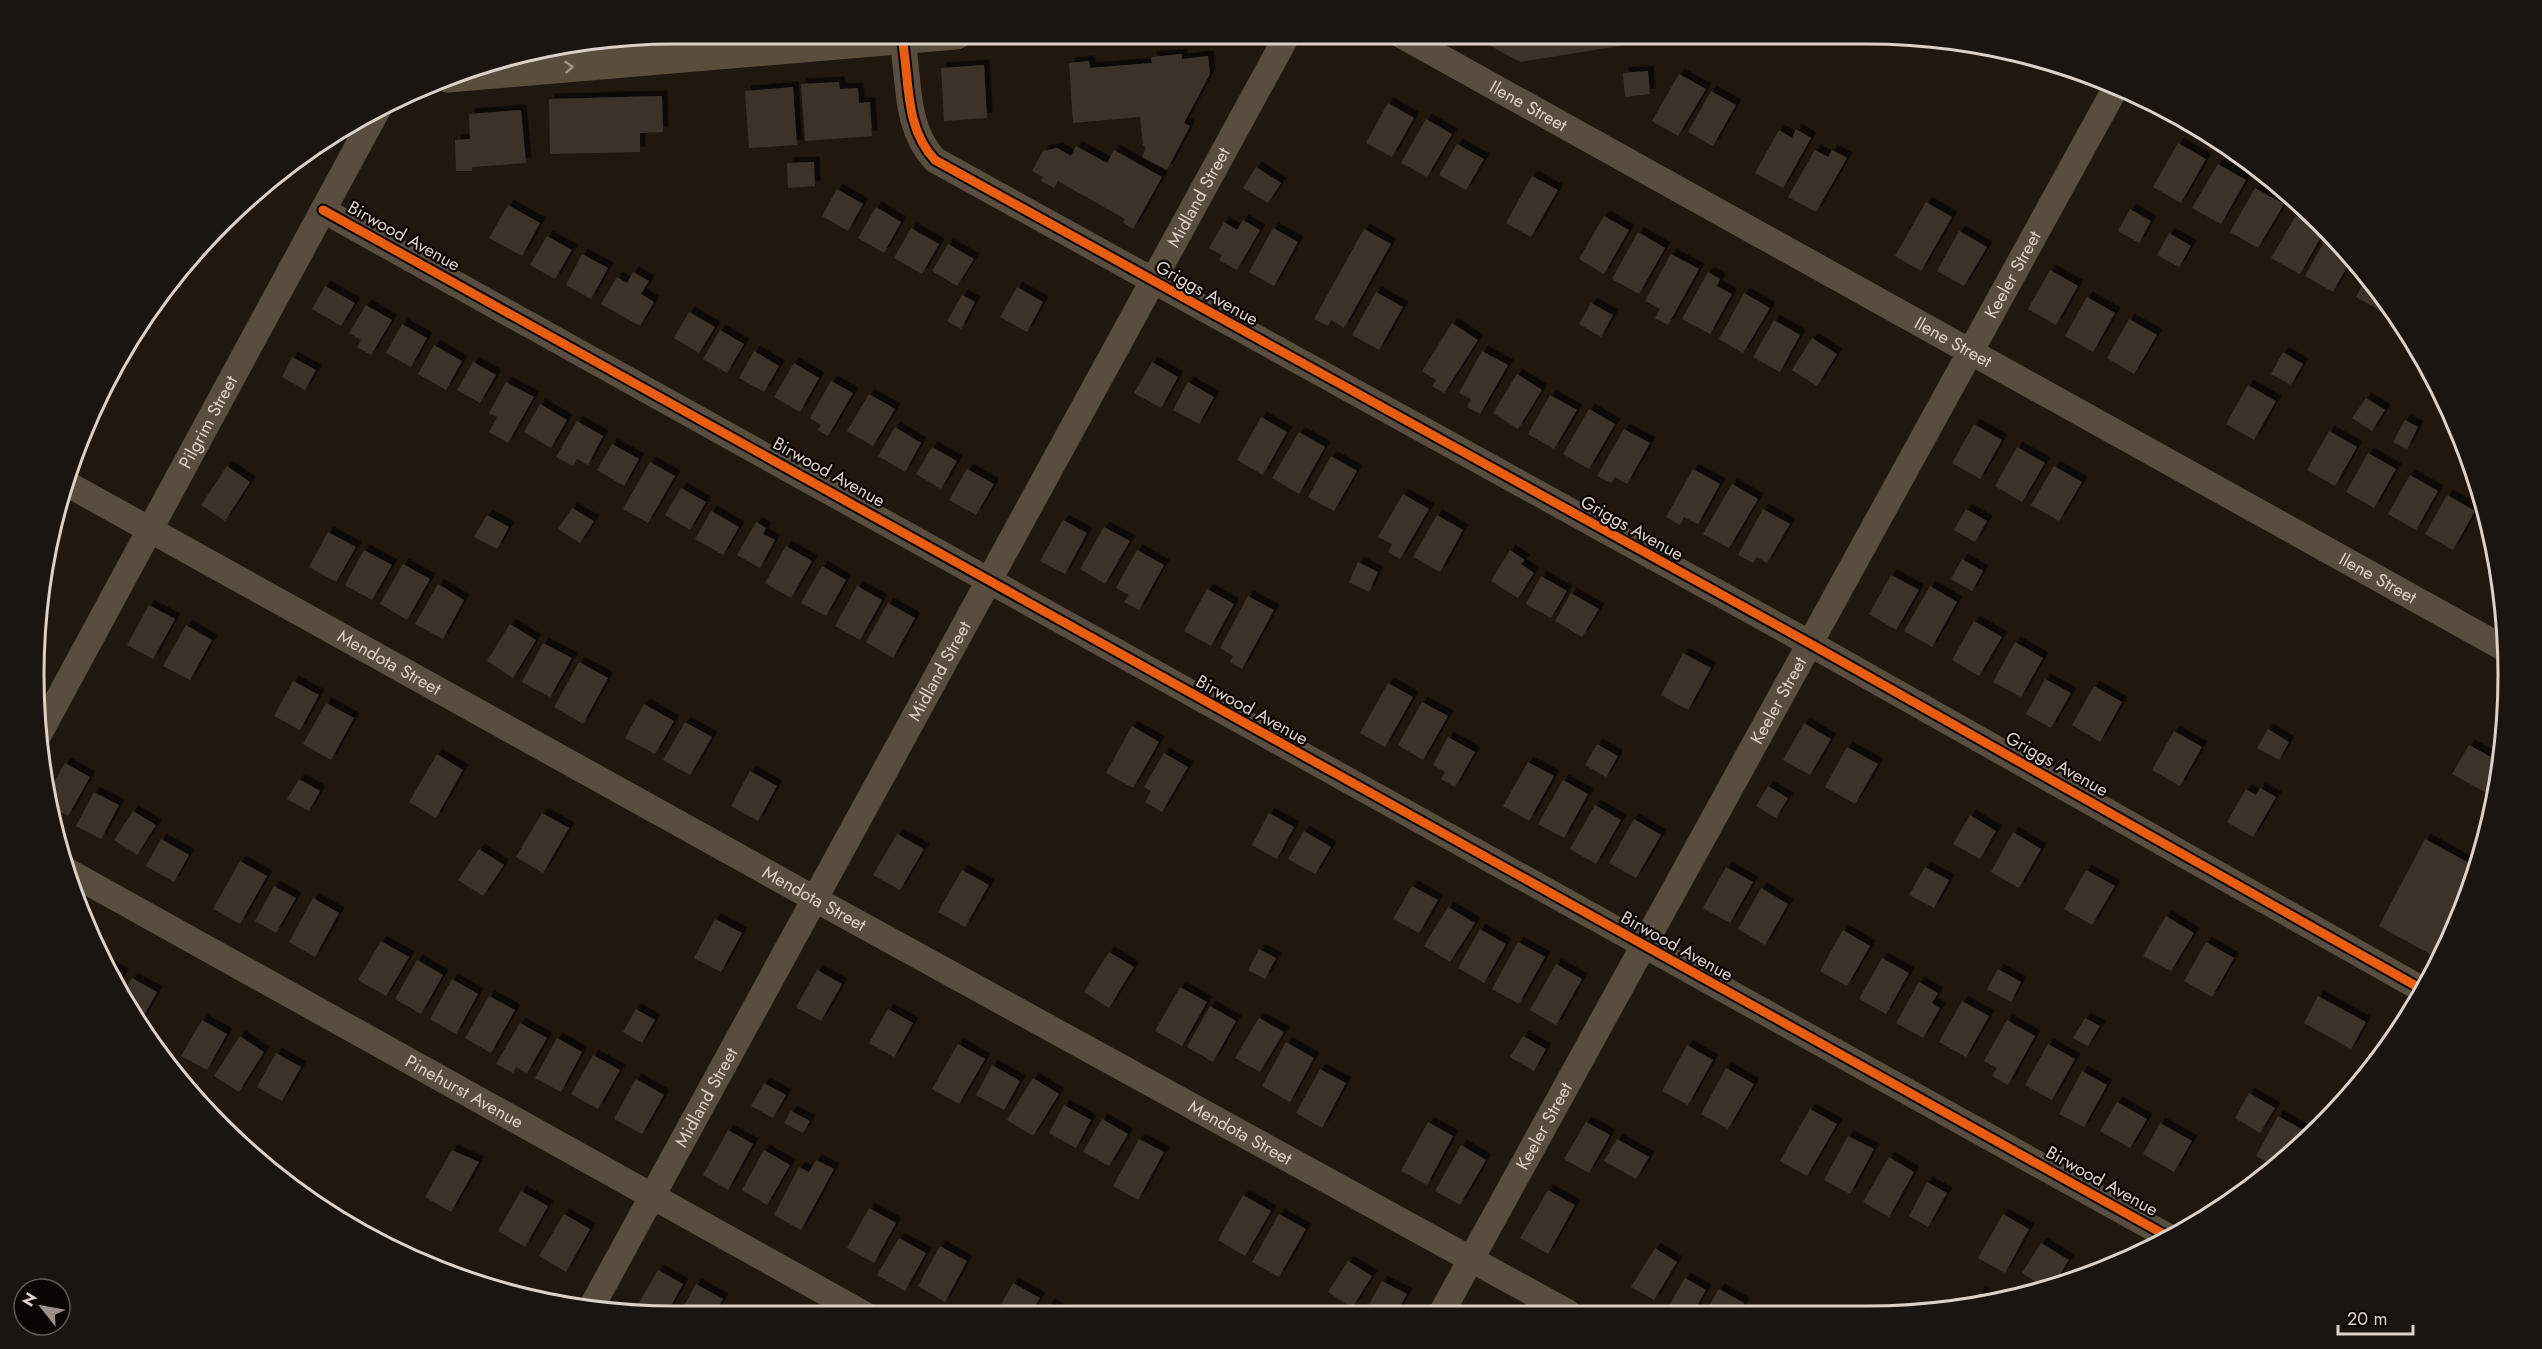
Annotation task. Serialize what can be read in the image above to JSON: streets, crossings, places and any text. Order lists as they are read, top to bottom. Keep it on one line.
{"streets":{"street":["Ilene Street","Midland Street","Birwood Avenue","Keeler Street","Griggs Avenue","Pilgrim Street","Mendota Street","Pinehurst Avenue"]},"crossings":[["Ilene Street","Keeler Street"],["Midland Street","Birwood Avenue"],["Midland Street","Griggs Avenue"],["Midland Street","Mendota Street"],["Midland Street","Pinehurst Avenue"],["Birwood Avenue","Keeler Street"],["Birwood Avenue","Pilgrim Street"],["Keeler Street","Griggs Avenue"],["Keeler Street","Mendota Street"],["Pilgrim Street","Mendota Street"]],"scale_bar":"20 m","north":"top left"}
